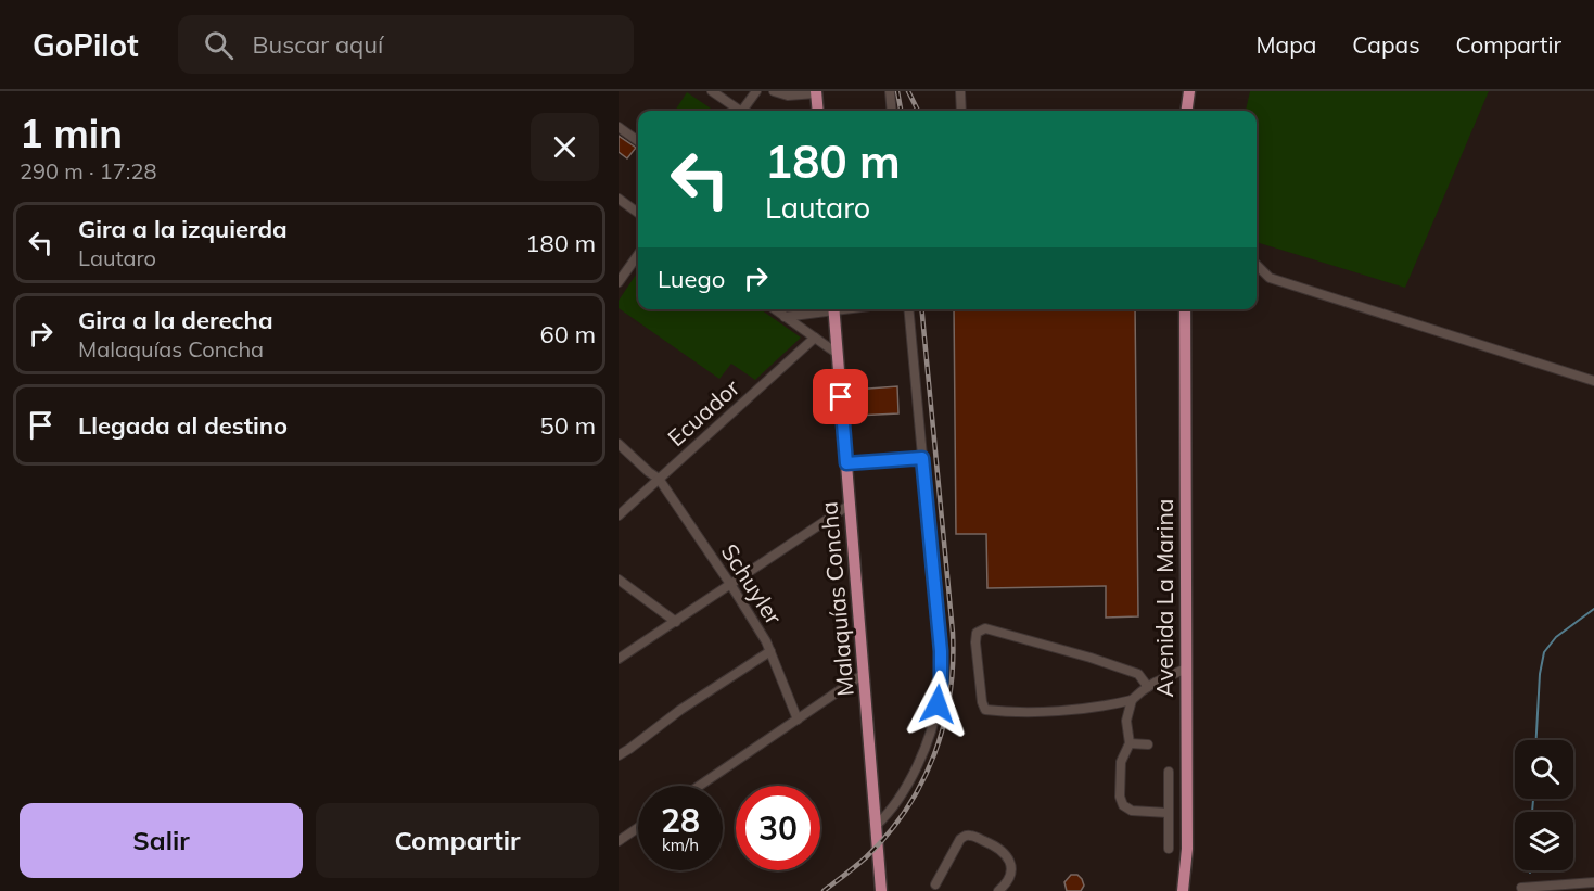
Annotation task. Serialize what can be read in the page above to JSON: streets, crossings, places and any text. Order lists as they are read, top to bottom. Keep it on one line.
{"streets":{"main road":["Avenida La Marina","Malaquías Concha"],"street":["Ecuador","Schuyler"]},"crossings":[["Ecuador","Schuyler"]],"page":{"header":"GoPilot","search":"Buscar aquí","nav":["Mapa","Capas","Compartir"],"heading":["1 min","290 m · 17:28"],"turn":["180 m","Lautaro"],"list":[{"name":"Gira a la izquierda","note":"Lautaro","value":"180 m"},{"name":"Gira a la derecha","note":"Malaquías Concha","value":"60 m"},{"name":"Llegada al destino","value":"50 m"}],"then":"Luego","speed":"28 km/h","limit":"30","buttons":["Salir","Compartir"]}}
